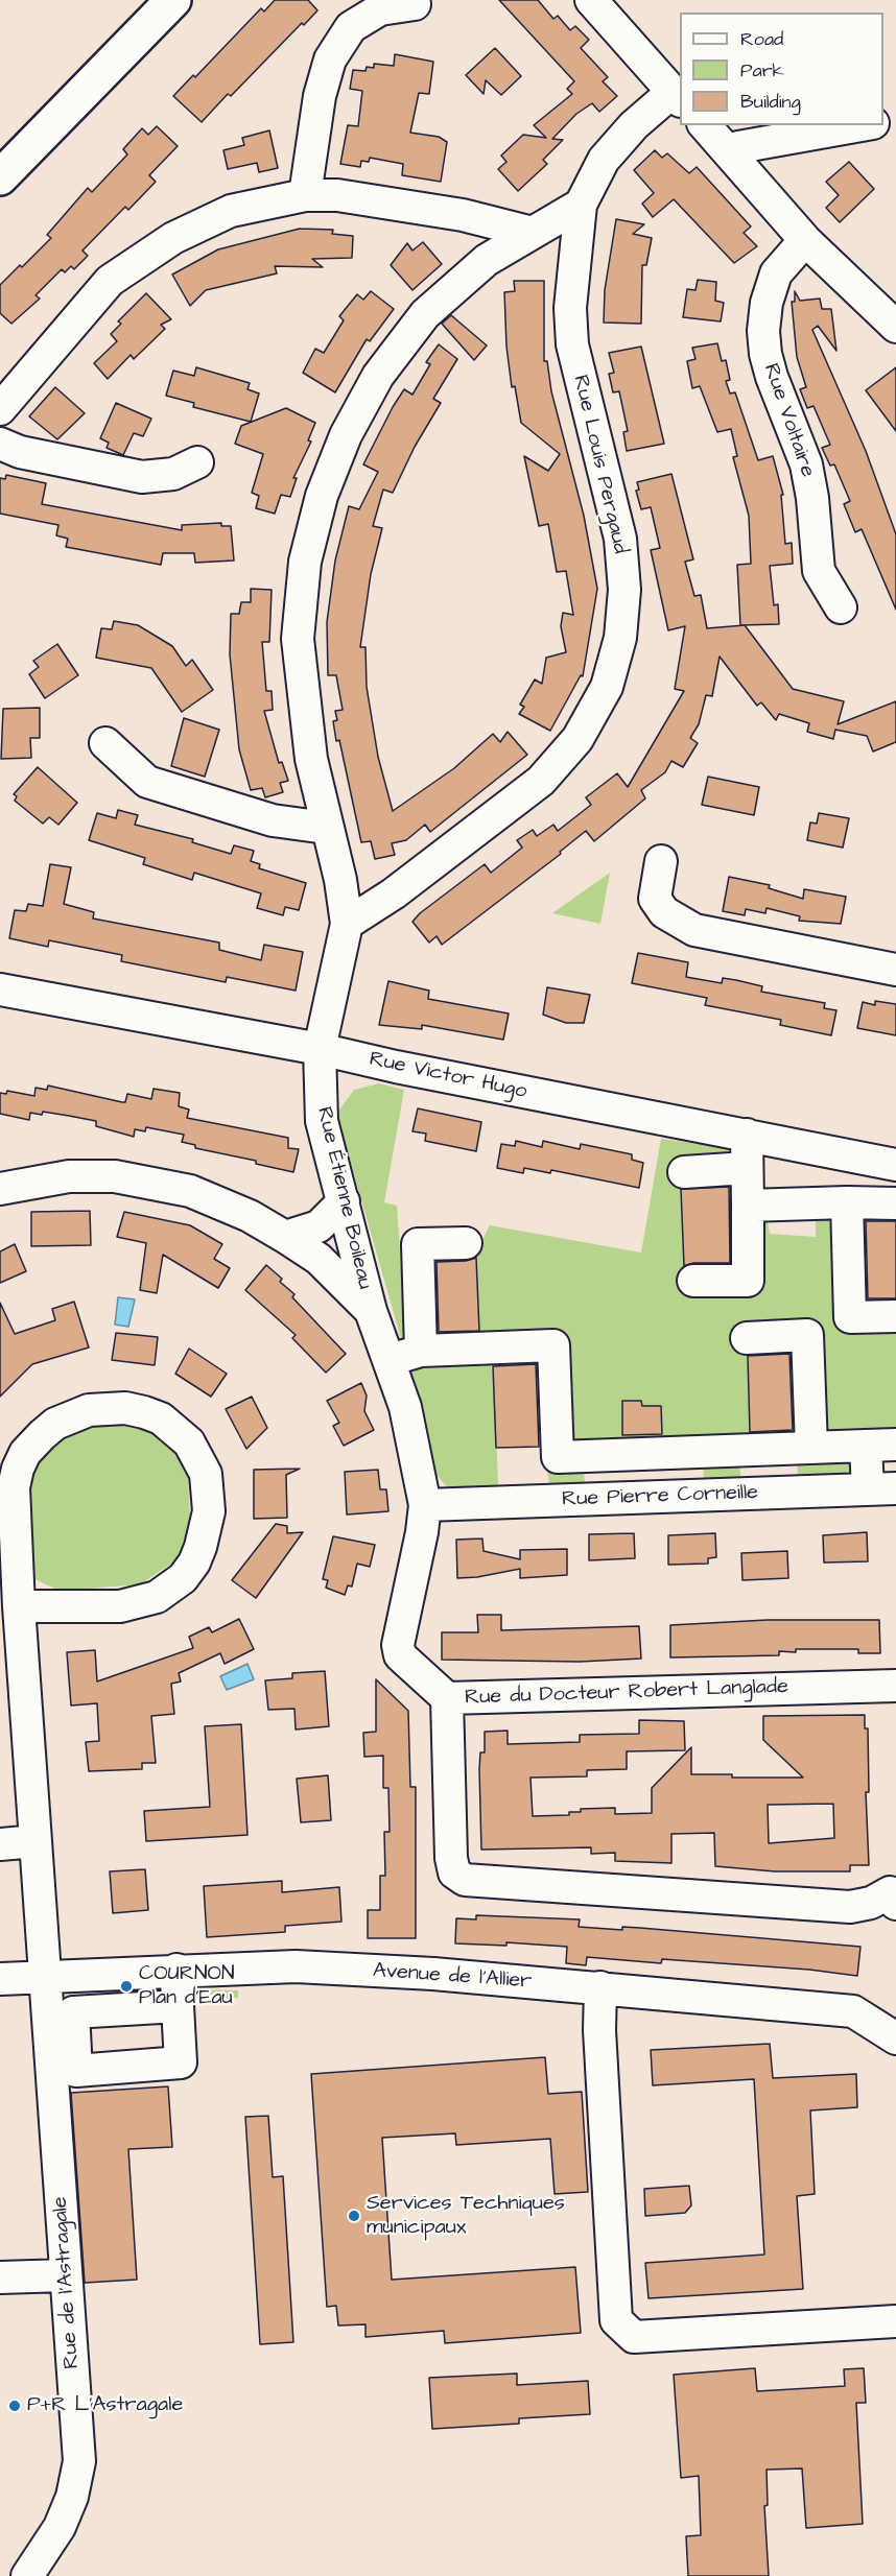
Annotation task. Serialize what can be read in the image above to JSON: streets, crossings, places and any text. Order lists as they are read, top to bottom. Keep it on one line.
{"streets":{"street":["Rue Voltaire","Rue Louis Pergaud","Rue Victor Hugo","Rue Étienne Boileau","Rue Pierre Corneille","Rue du Docteur Robert Langlade","Avenue de l'Allier","Rue de l'Astragale"]},"crossings":[["Rue Victor Hugo","Rue Étienne Boileau"],["Rue Étienne Boileau","Rue Pierre Corneille"],["Rue Étienne Boileau","Rue du Docteur Robert Langlade"],["Avenue de l'Allier","Rue de l'Astragale"]],"places":["COURNON Plan d'Eau","Services Techniques municipaux","P+R L'Astragale"],"legend":["Road","Park","Building"]}
